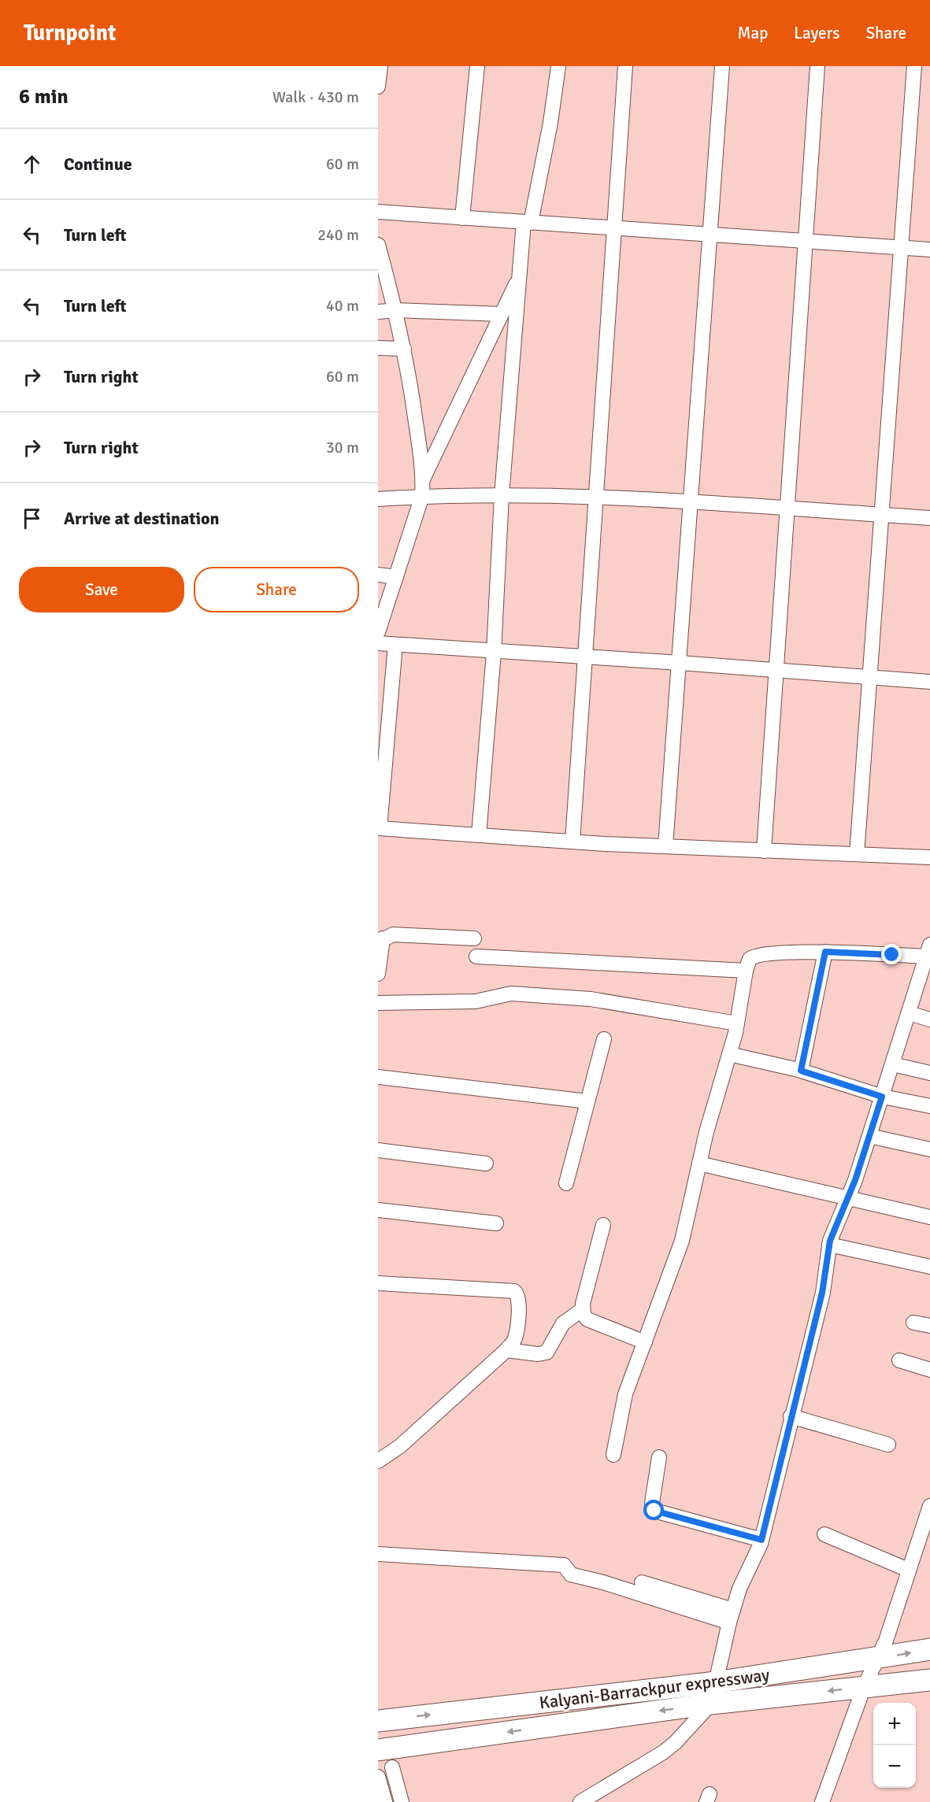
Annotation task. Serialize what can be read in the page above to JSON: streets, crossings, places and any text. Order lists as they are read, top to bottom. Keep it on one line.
{"streets":{"highway":["Kalyani-Barrackpur expressway"]},"page":{"header":"Turnpoint","nav":["Map","Layers","Share"],"heading":["6 min","Walk · 430 m"],"list":[["Continue","60 m"],["Turn left","240 m"],["Turn left","40 m"],["Turn right","60 m"],["Turn right","30 m"],"Arrive at destination"],"buttons":["Save","Share"],"map_buttons":["+","−"]}}
